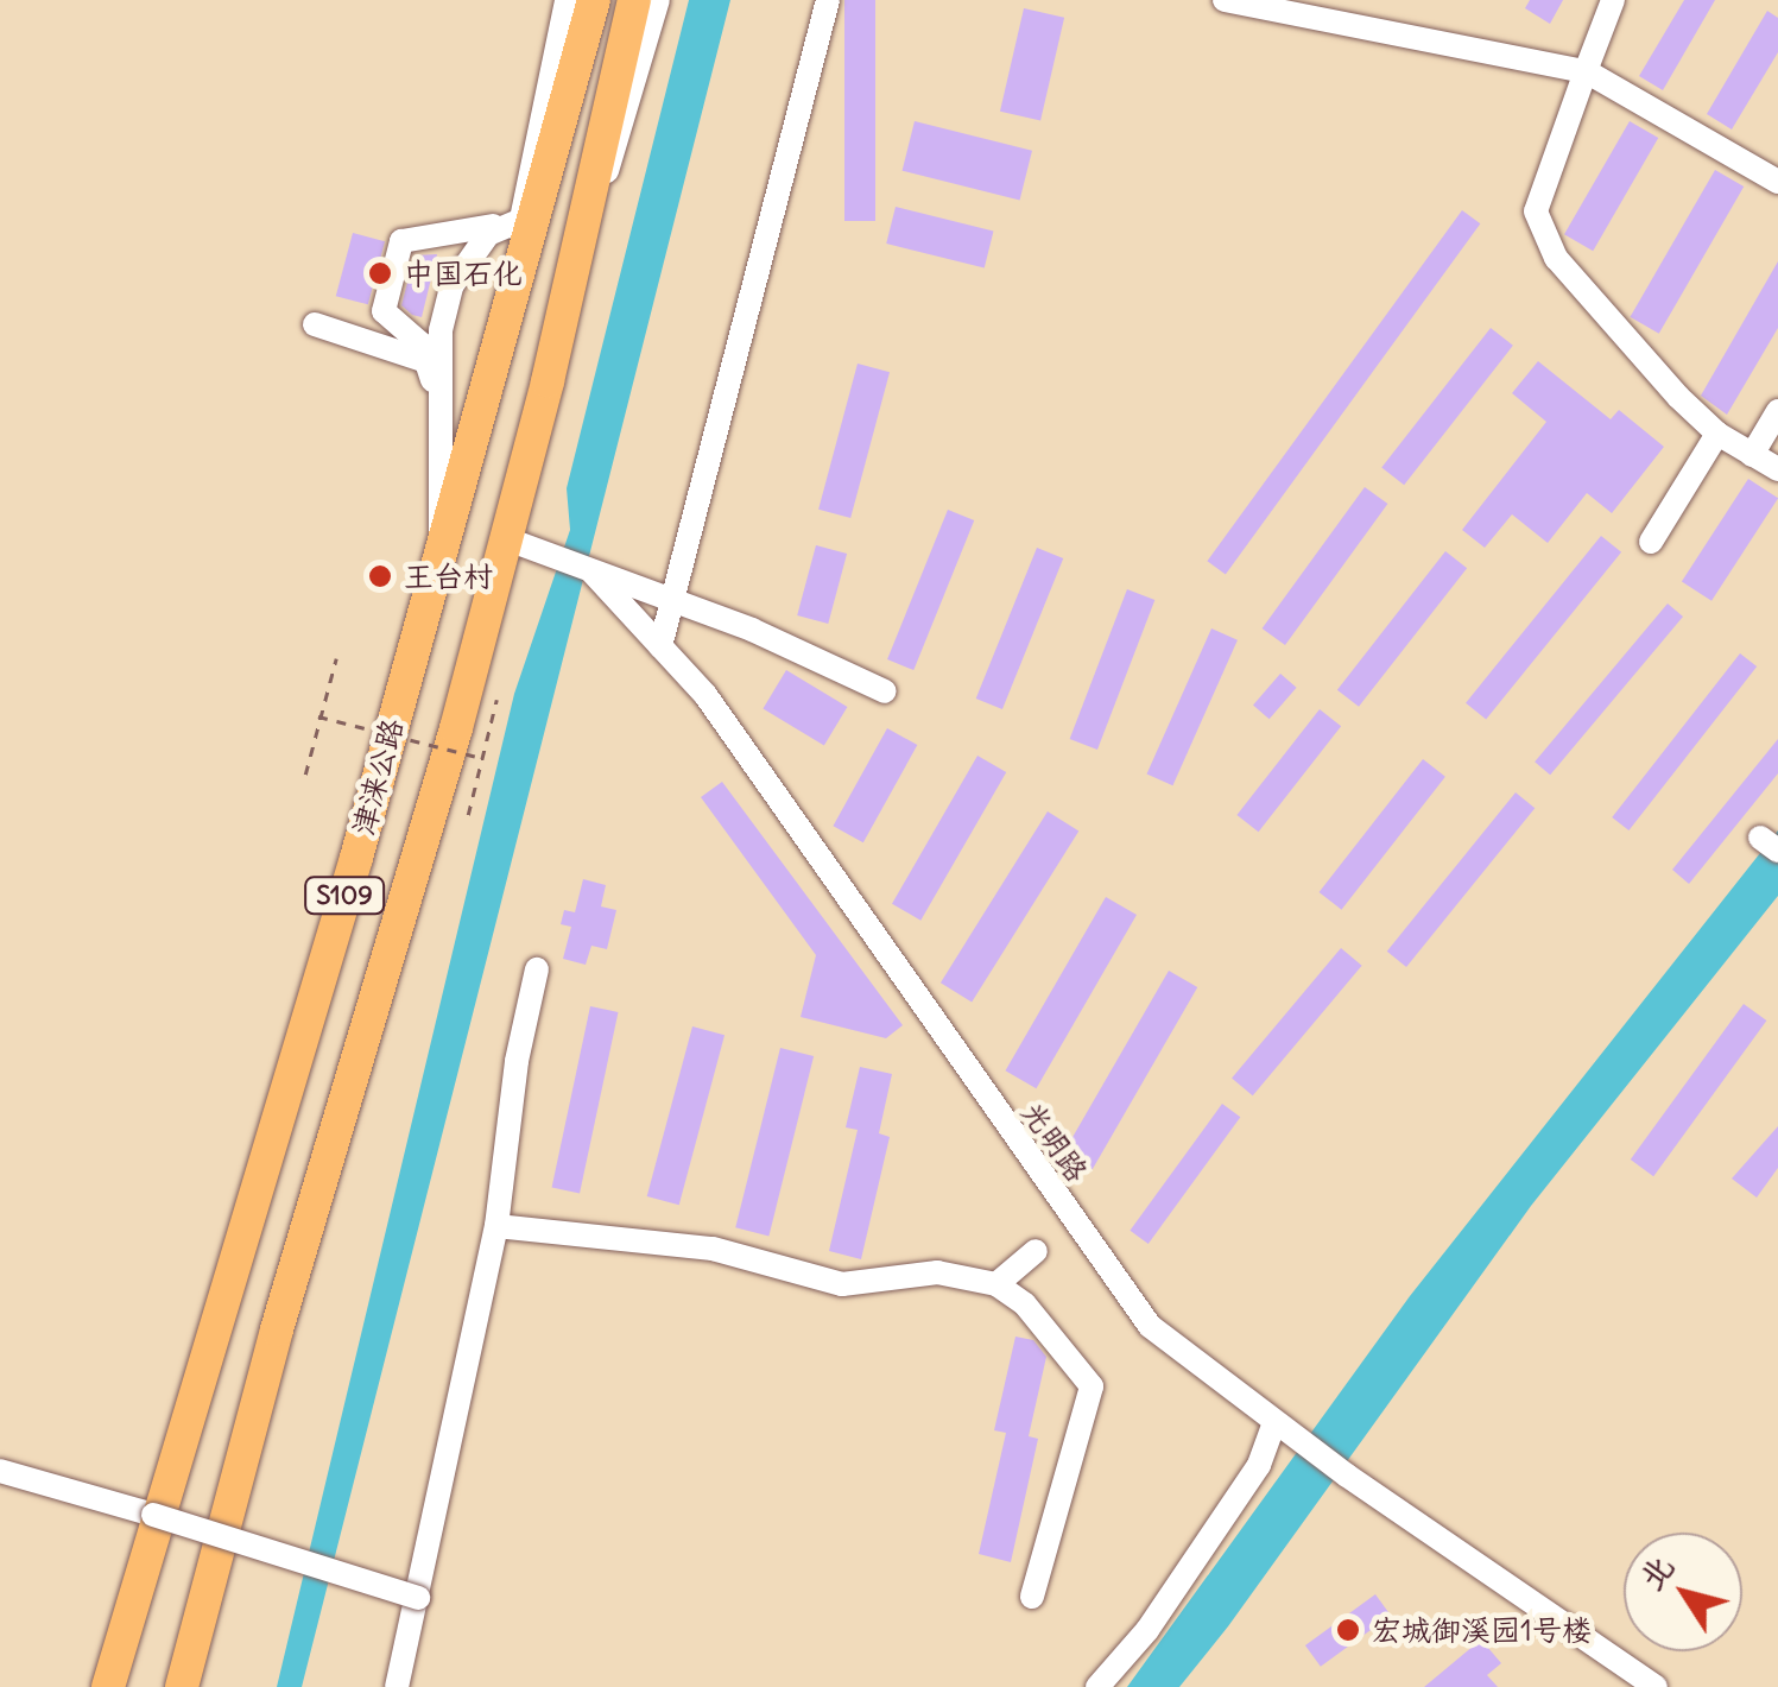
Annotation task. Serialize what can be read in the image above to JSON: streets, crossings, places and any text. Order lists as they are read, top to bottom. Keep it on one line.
{"streets":{"highway":["津涞公路","S109"],"street":["光明路"]},"crossings":[["津涞公路","光明路"]],"places":["中国石化","王台村","宏城御溪园1号楼"],"north":"top left"}
